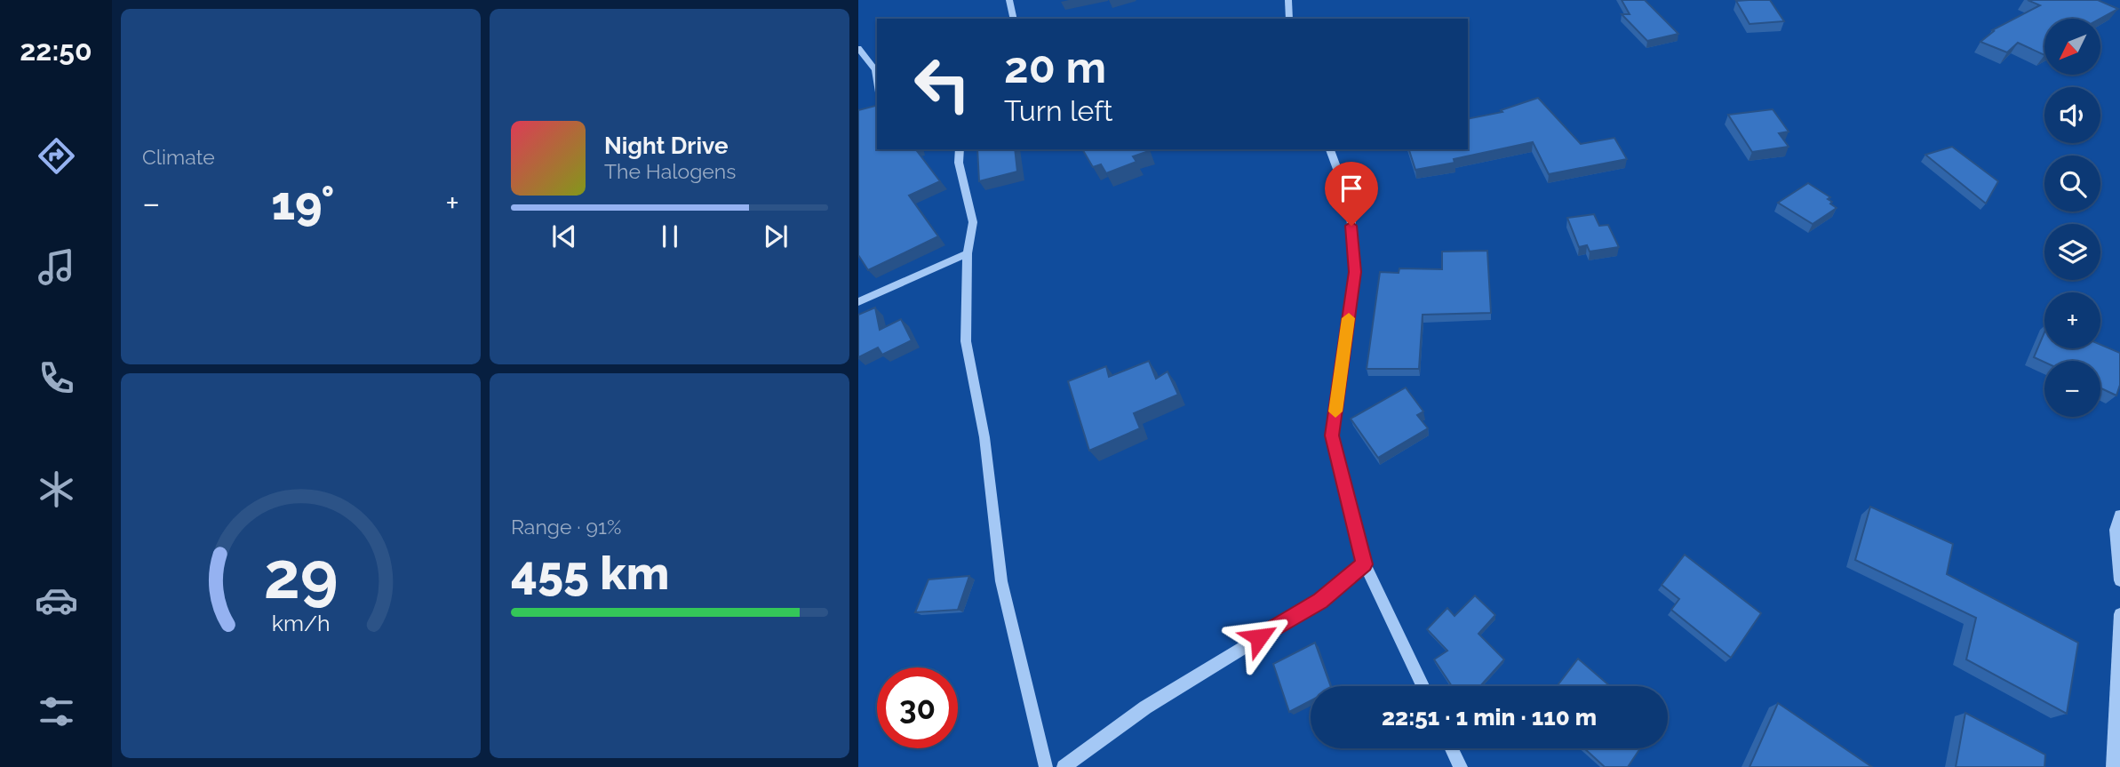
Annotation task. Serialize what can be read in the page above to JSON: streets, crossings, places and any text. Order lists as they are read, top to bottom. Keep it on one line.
{"north":"bottom left","page":{"tabs":"22:50","tile":["Climate",["Range · 91%","455 km"]],"map_buttons":["+","−"],"turn":["20 m","Turn left"],"song":["Night Drive","The Halogens"],"heat":["−","19°","+"],"limit":"30","trip":"22:51 · 1 min · 110 m","gauge":["29","km/h"]}}
